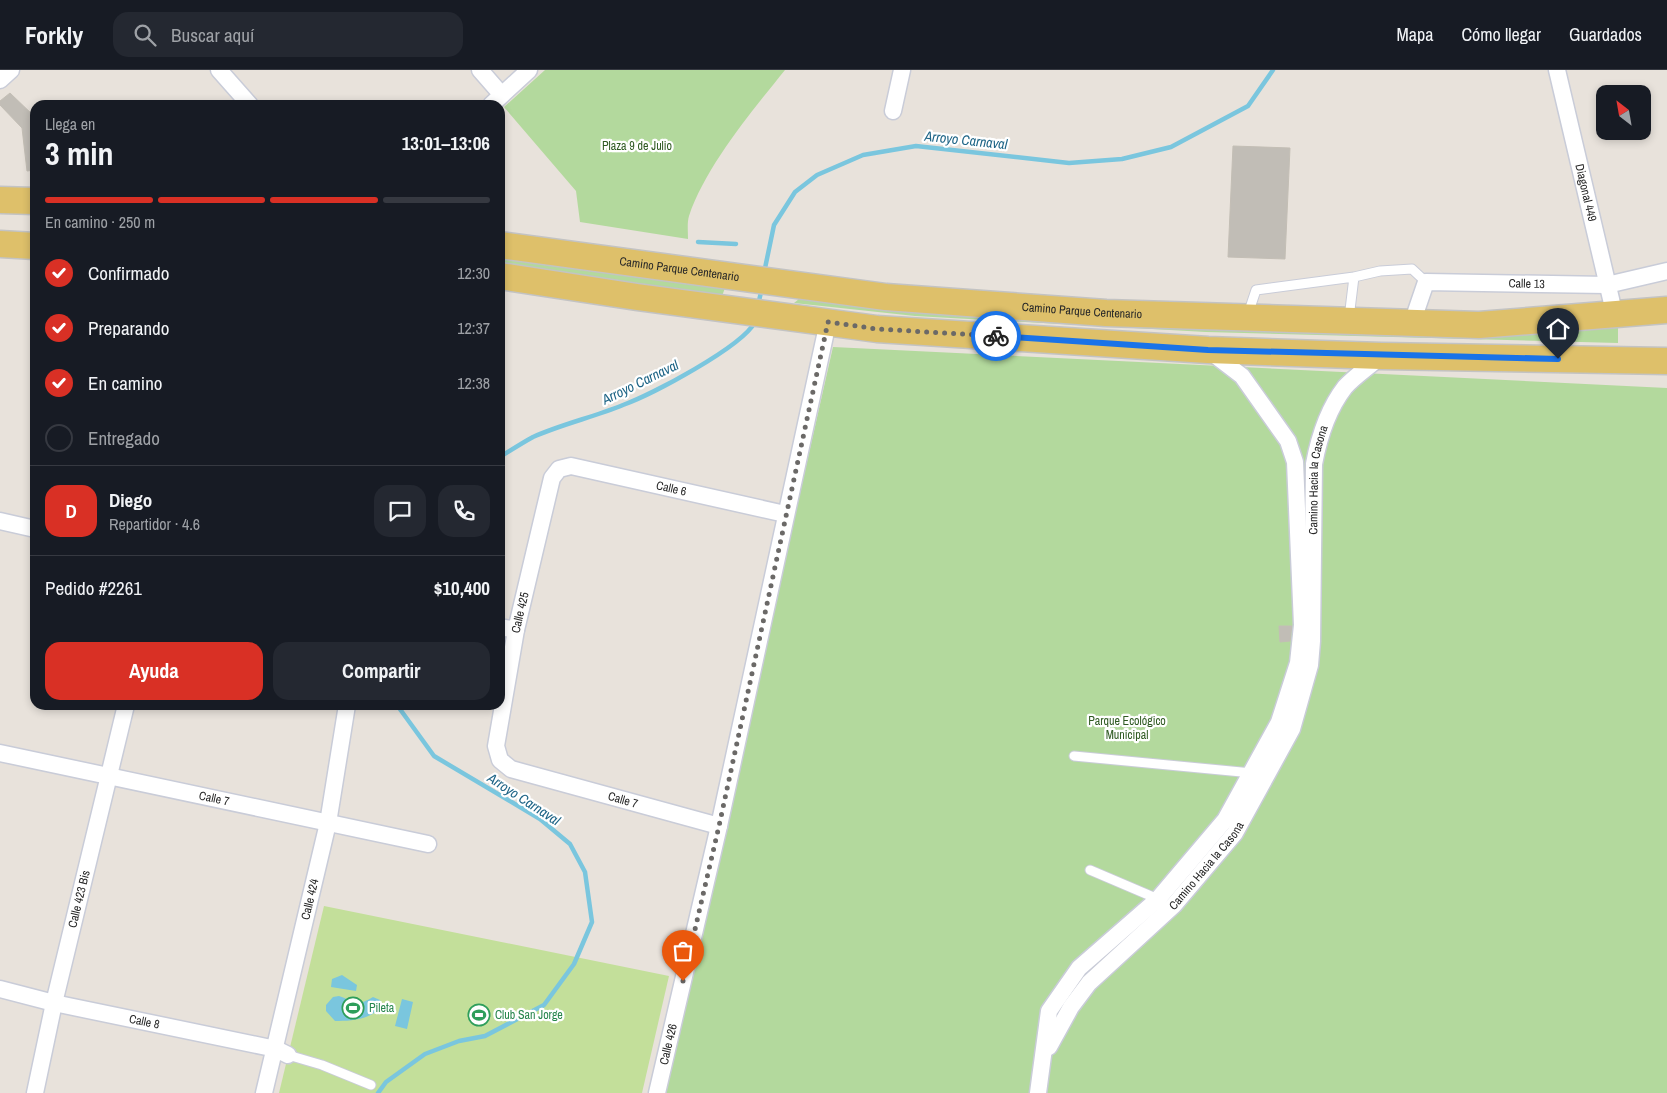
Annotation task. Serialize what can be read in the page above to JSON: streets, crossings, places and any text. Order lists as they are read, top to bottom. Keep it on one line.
{"streets":{"main road":["Camino Parque Centenario"],"street":["Diagonal 449","Calle 13","Camino Hacia la Casona","Calle 6","Calle 425","Calle 7","Calle 423 Bis","Calle 424","Calle 8","Calle 426"]},"crossings":[["Diagonal 449","Camino Parque Centenario"],["Diagonal 449","Calle 13"],["Calle 6","Calle 425"],["Calle 6","Calle 426"],["Calle 425","Calle 7"],["Calle 7","Calle 423 Bis"],["Calle 7","Calle 424"],["Calle 7","Calle 426"],["Calle 423 Bis","Calle 8"],["Calle 424","Calle 8"]],"water":["Arroyo Carnaval"],"parks":["Plaza 9 de Julio","Parque Ecológico Municipal"],"places":{"sports":["Pileta","Club San Jorge"]},"north":"top left","page":{"header":"Forkly","search":"Buscar aquí","nav":["Mapa","Cómo llegar","Guardados"],"heading":["3 min","Llega en","13:01–13:06"],"panel":["Diego","Repartidor · 4.6","Pedido #2261","$10,400"],"bar":"En camino · 250 m","list":[["Confirmado","12:30"],["Preparando","12:37"],["En camino","12:38"],"Entregado"],"round":"D","buttons":["Ayuda","Compartir"]}}
